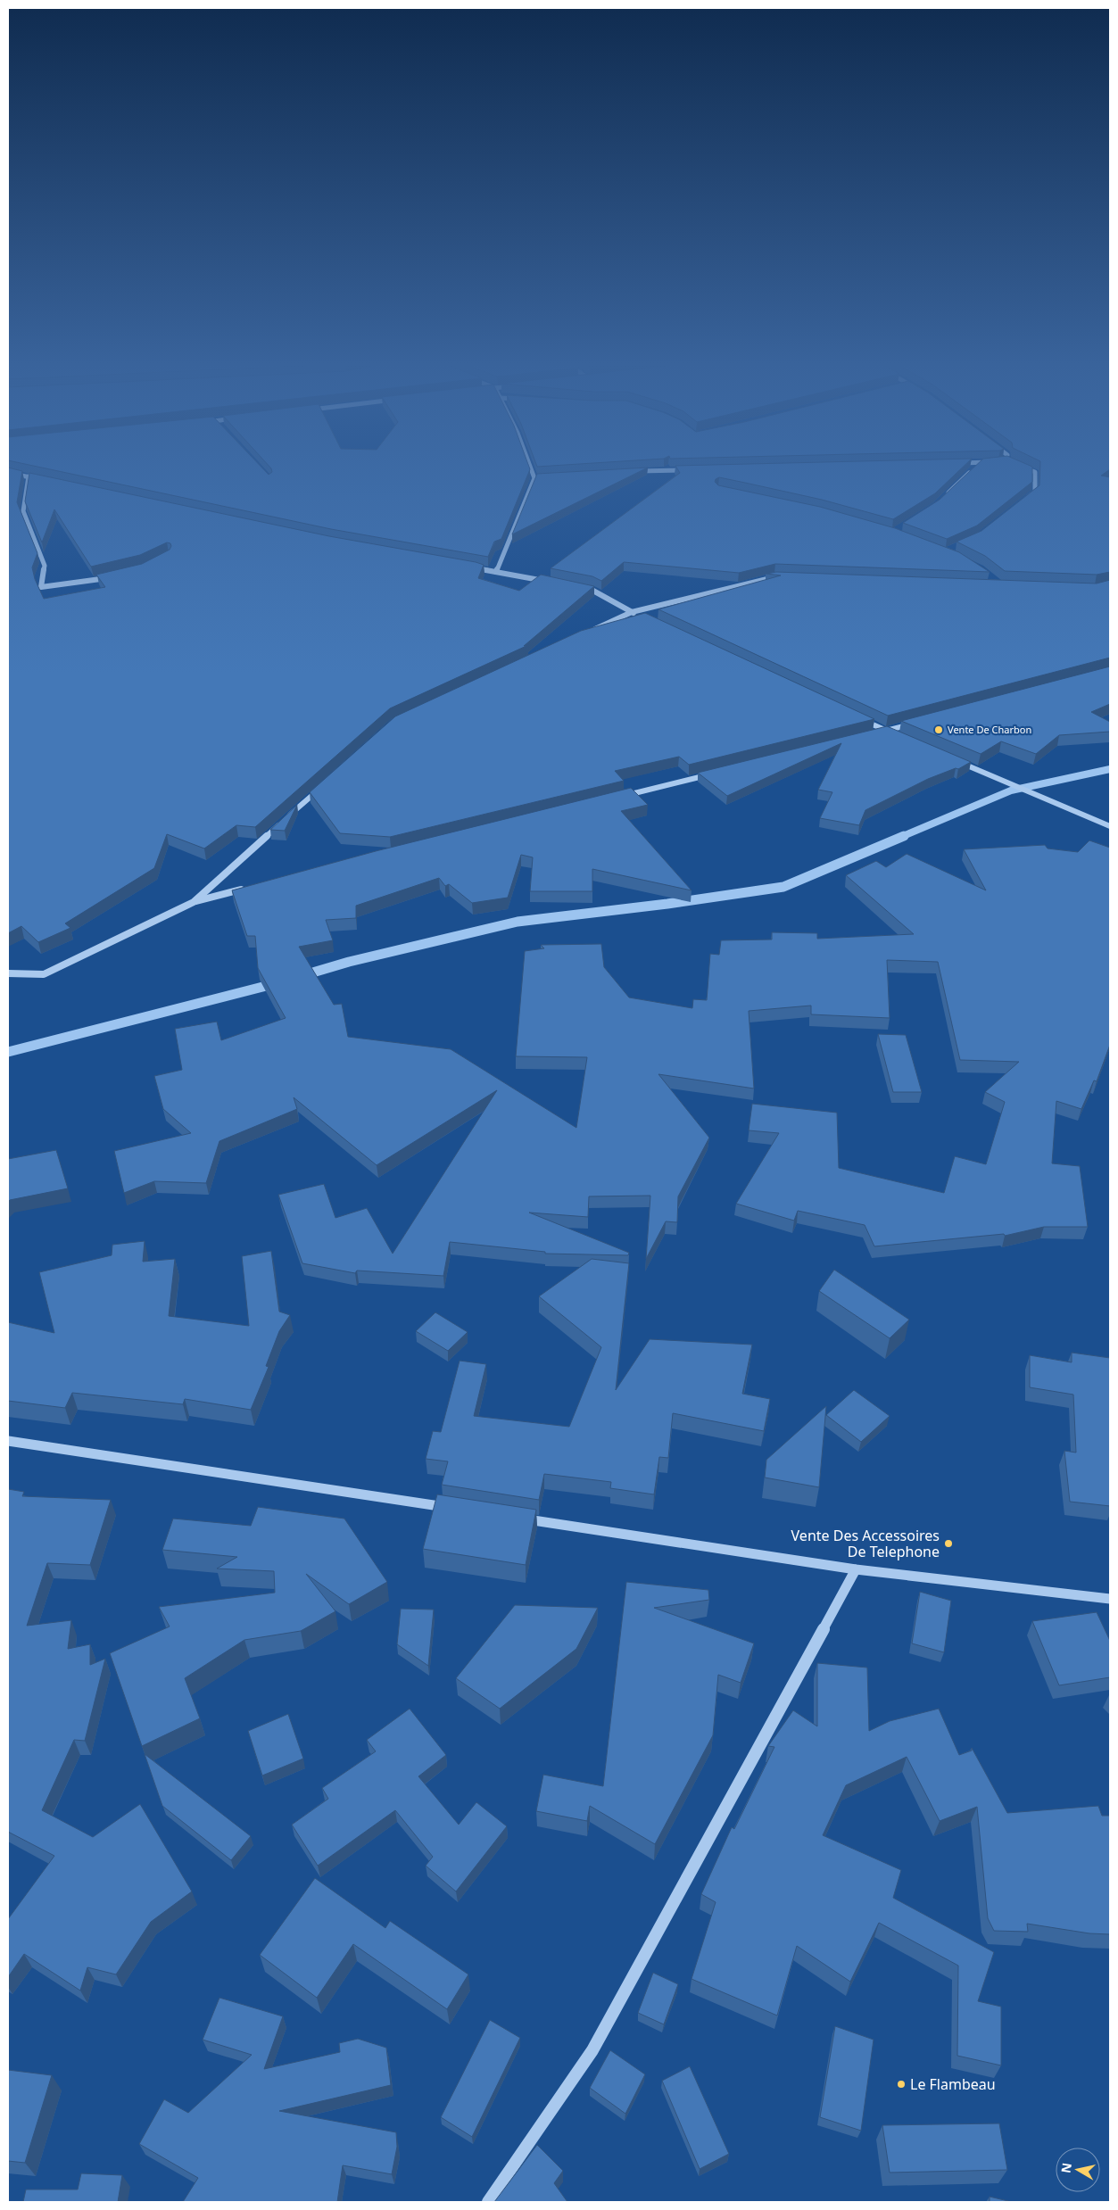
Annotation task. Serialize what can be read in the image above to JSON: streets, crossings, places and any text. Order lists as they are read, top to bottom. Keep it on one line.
{"places":["Vente De Charbon","Vente Des Accessoires De Telephone","Le Flambeau"],"north":"left"}
